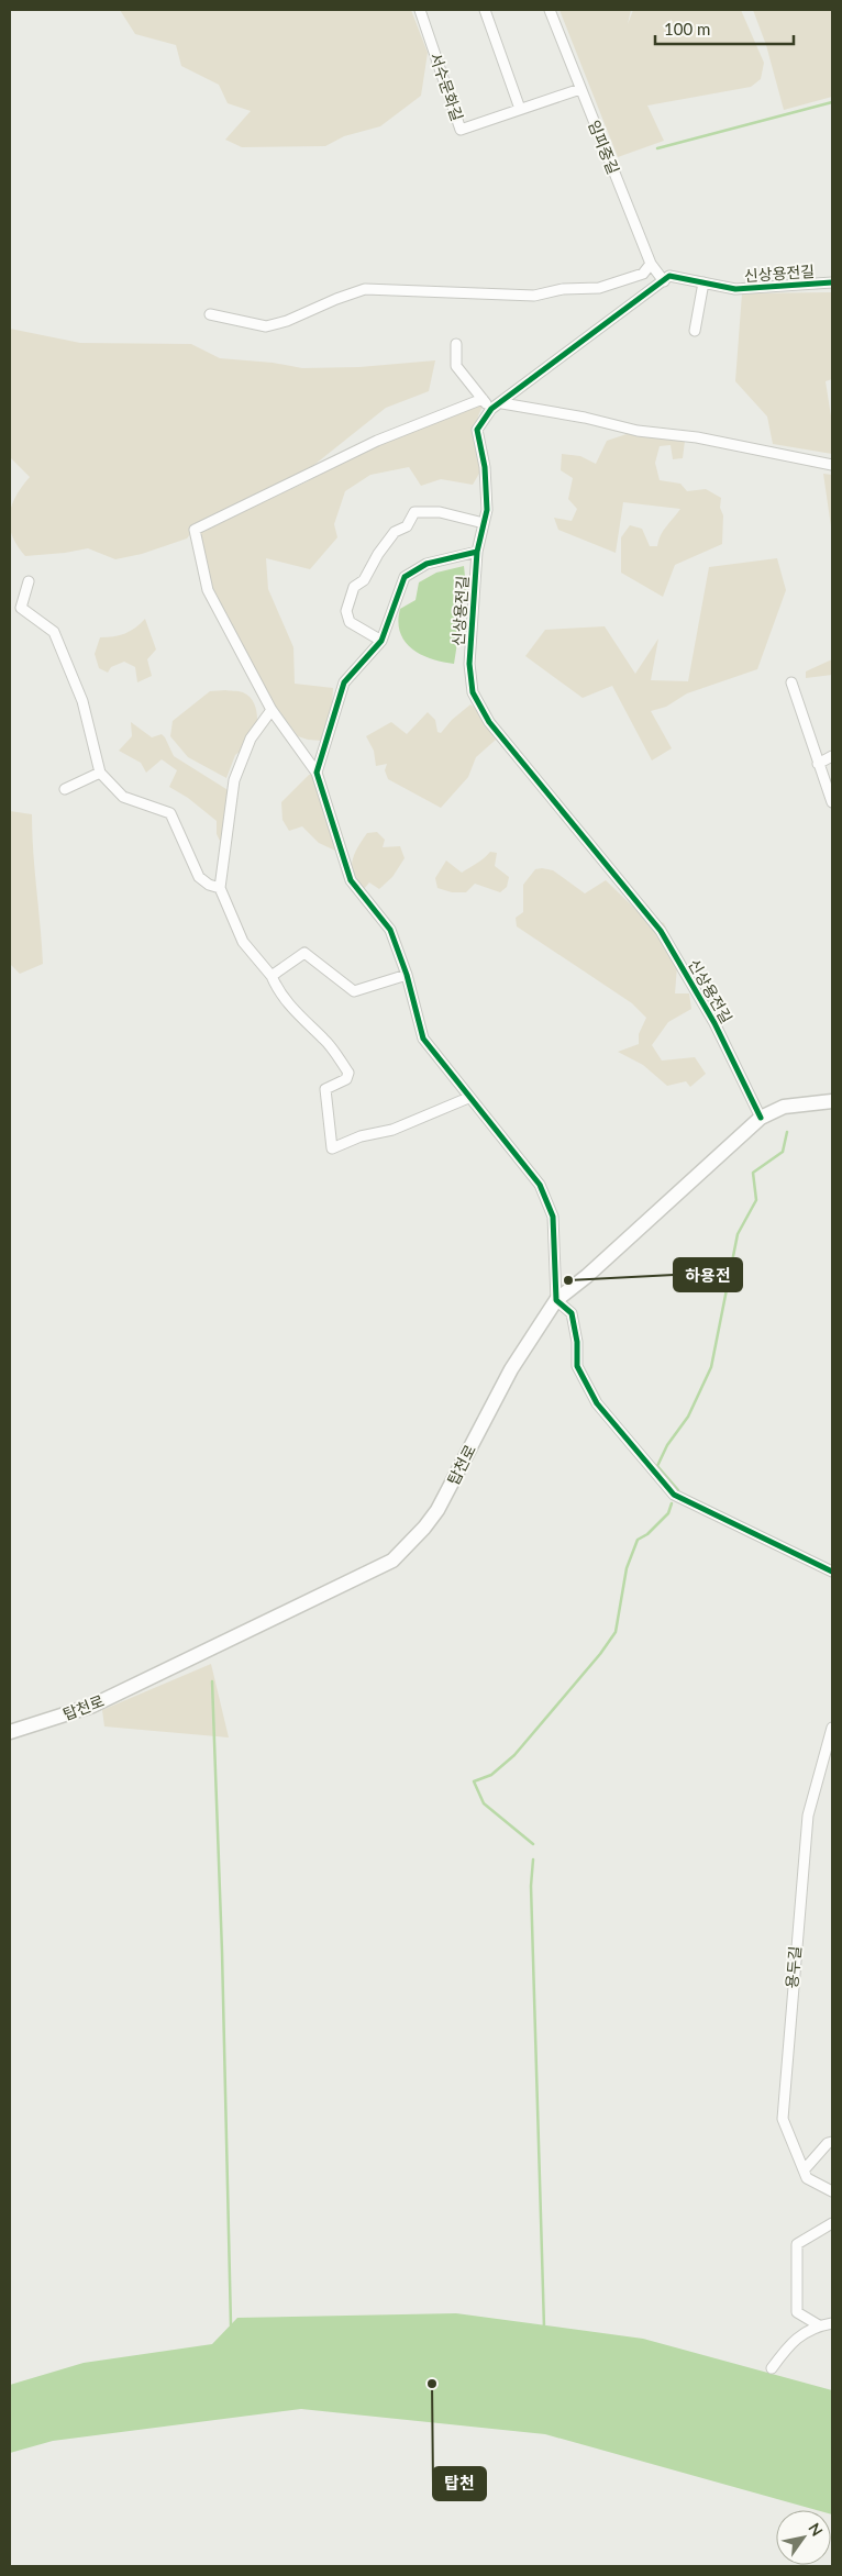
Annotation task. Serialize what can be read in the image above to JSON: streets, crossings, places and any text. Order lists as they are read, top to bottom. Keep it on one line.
{"streets":{"main road":["탑천로"],"street":["서수문화길","임피중길","신상용전길","용두길"]},"crossings":[["임피중길","신상용전길"],["신상용전길","탑천로"]],"places":["하용전","탑천"],"scale_bar":"100 m","north":"top right"}
